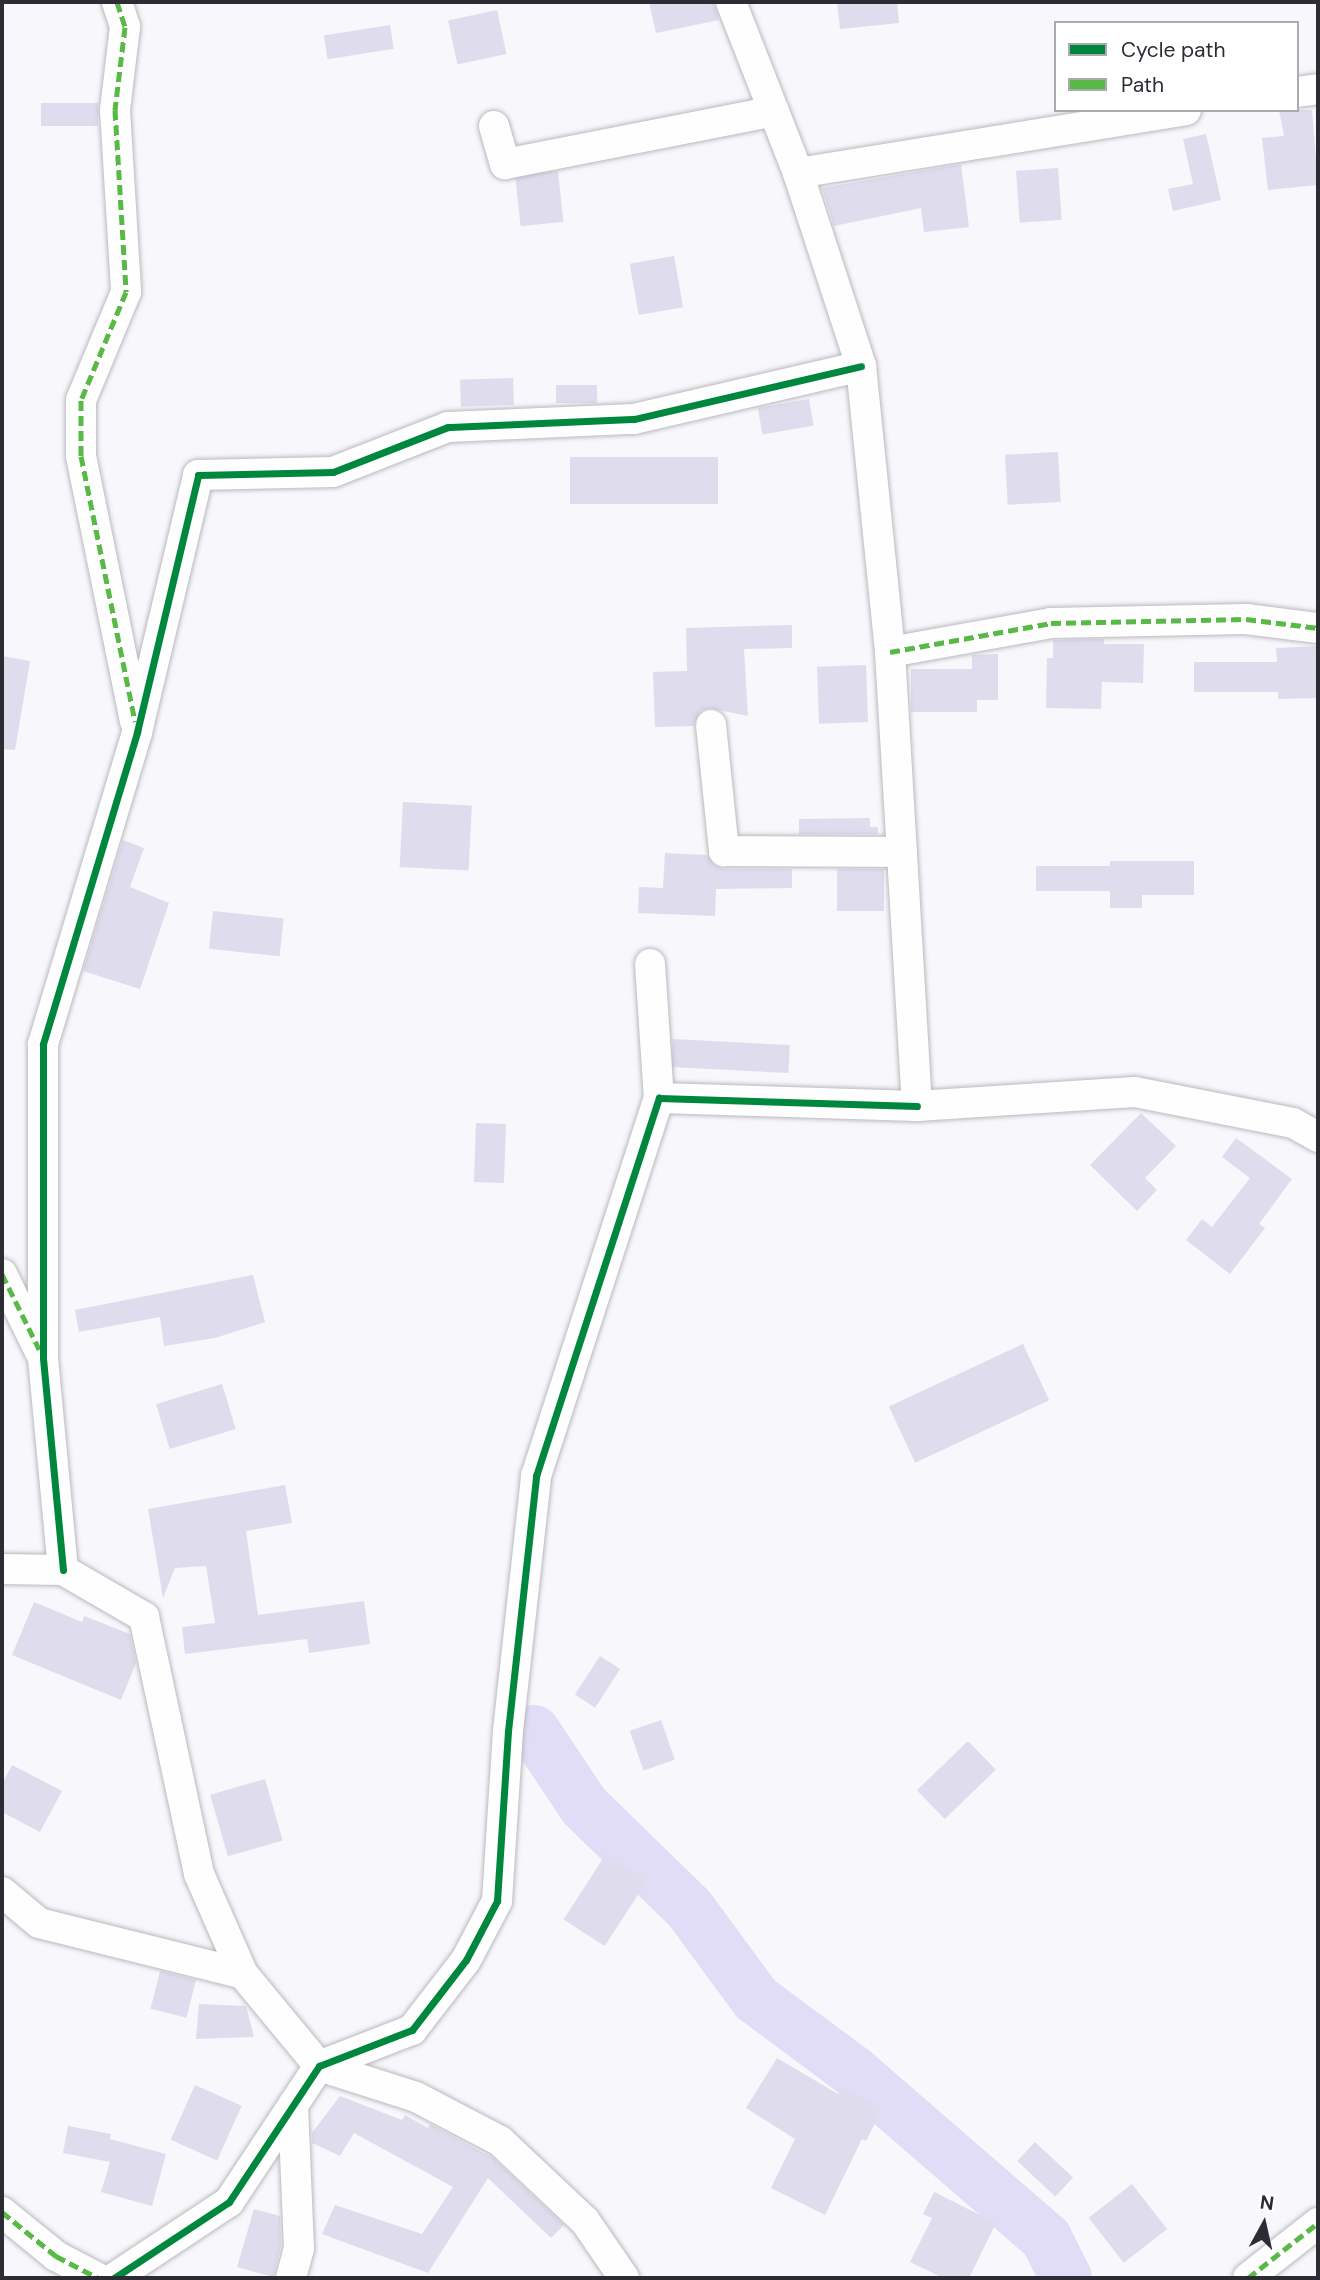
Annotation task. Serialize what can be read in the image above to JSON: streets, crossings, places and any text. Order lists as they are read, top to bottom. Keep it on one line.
{"legend":["Cycle path","Path"],"north":"top"}
